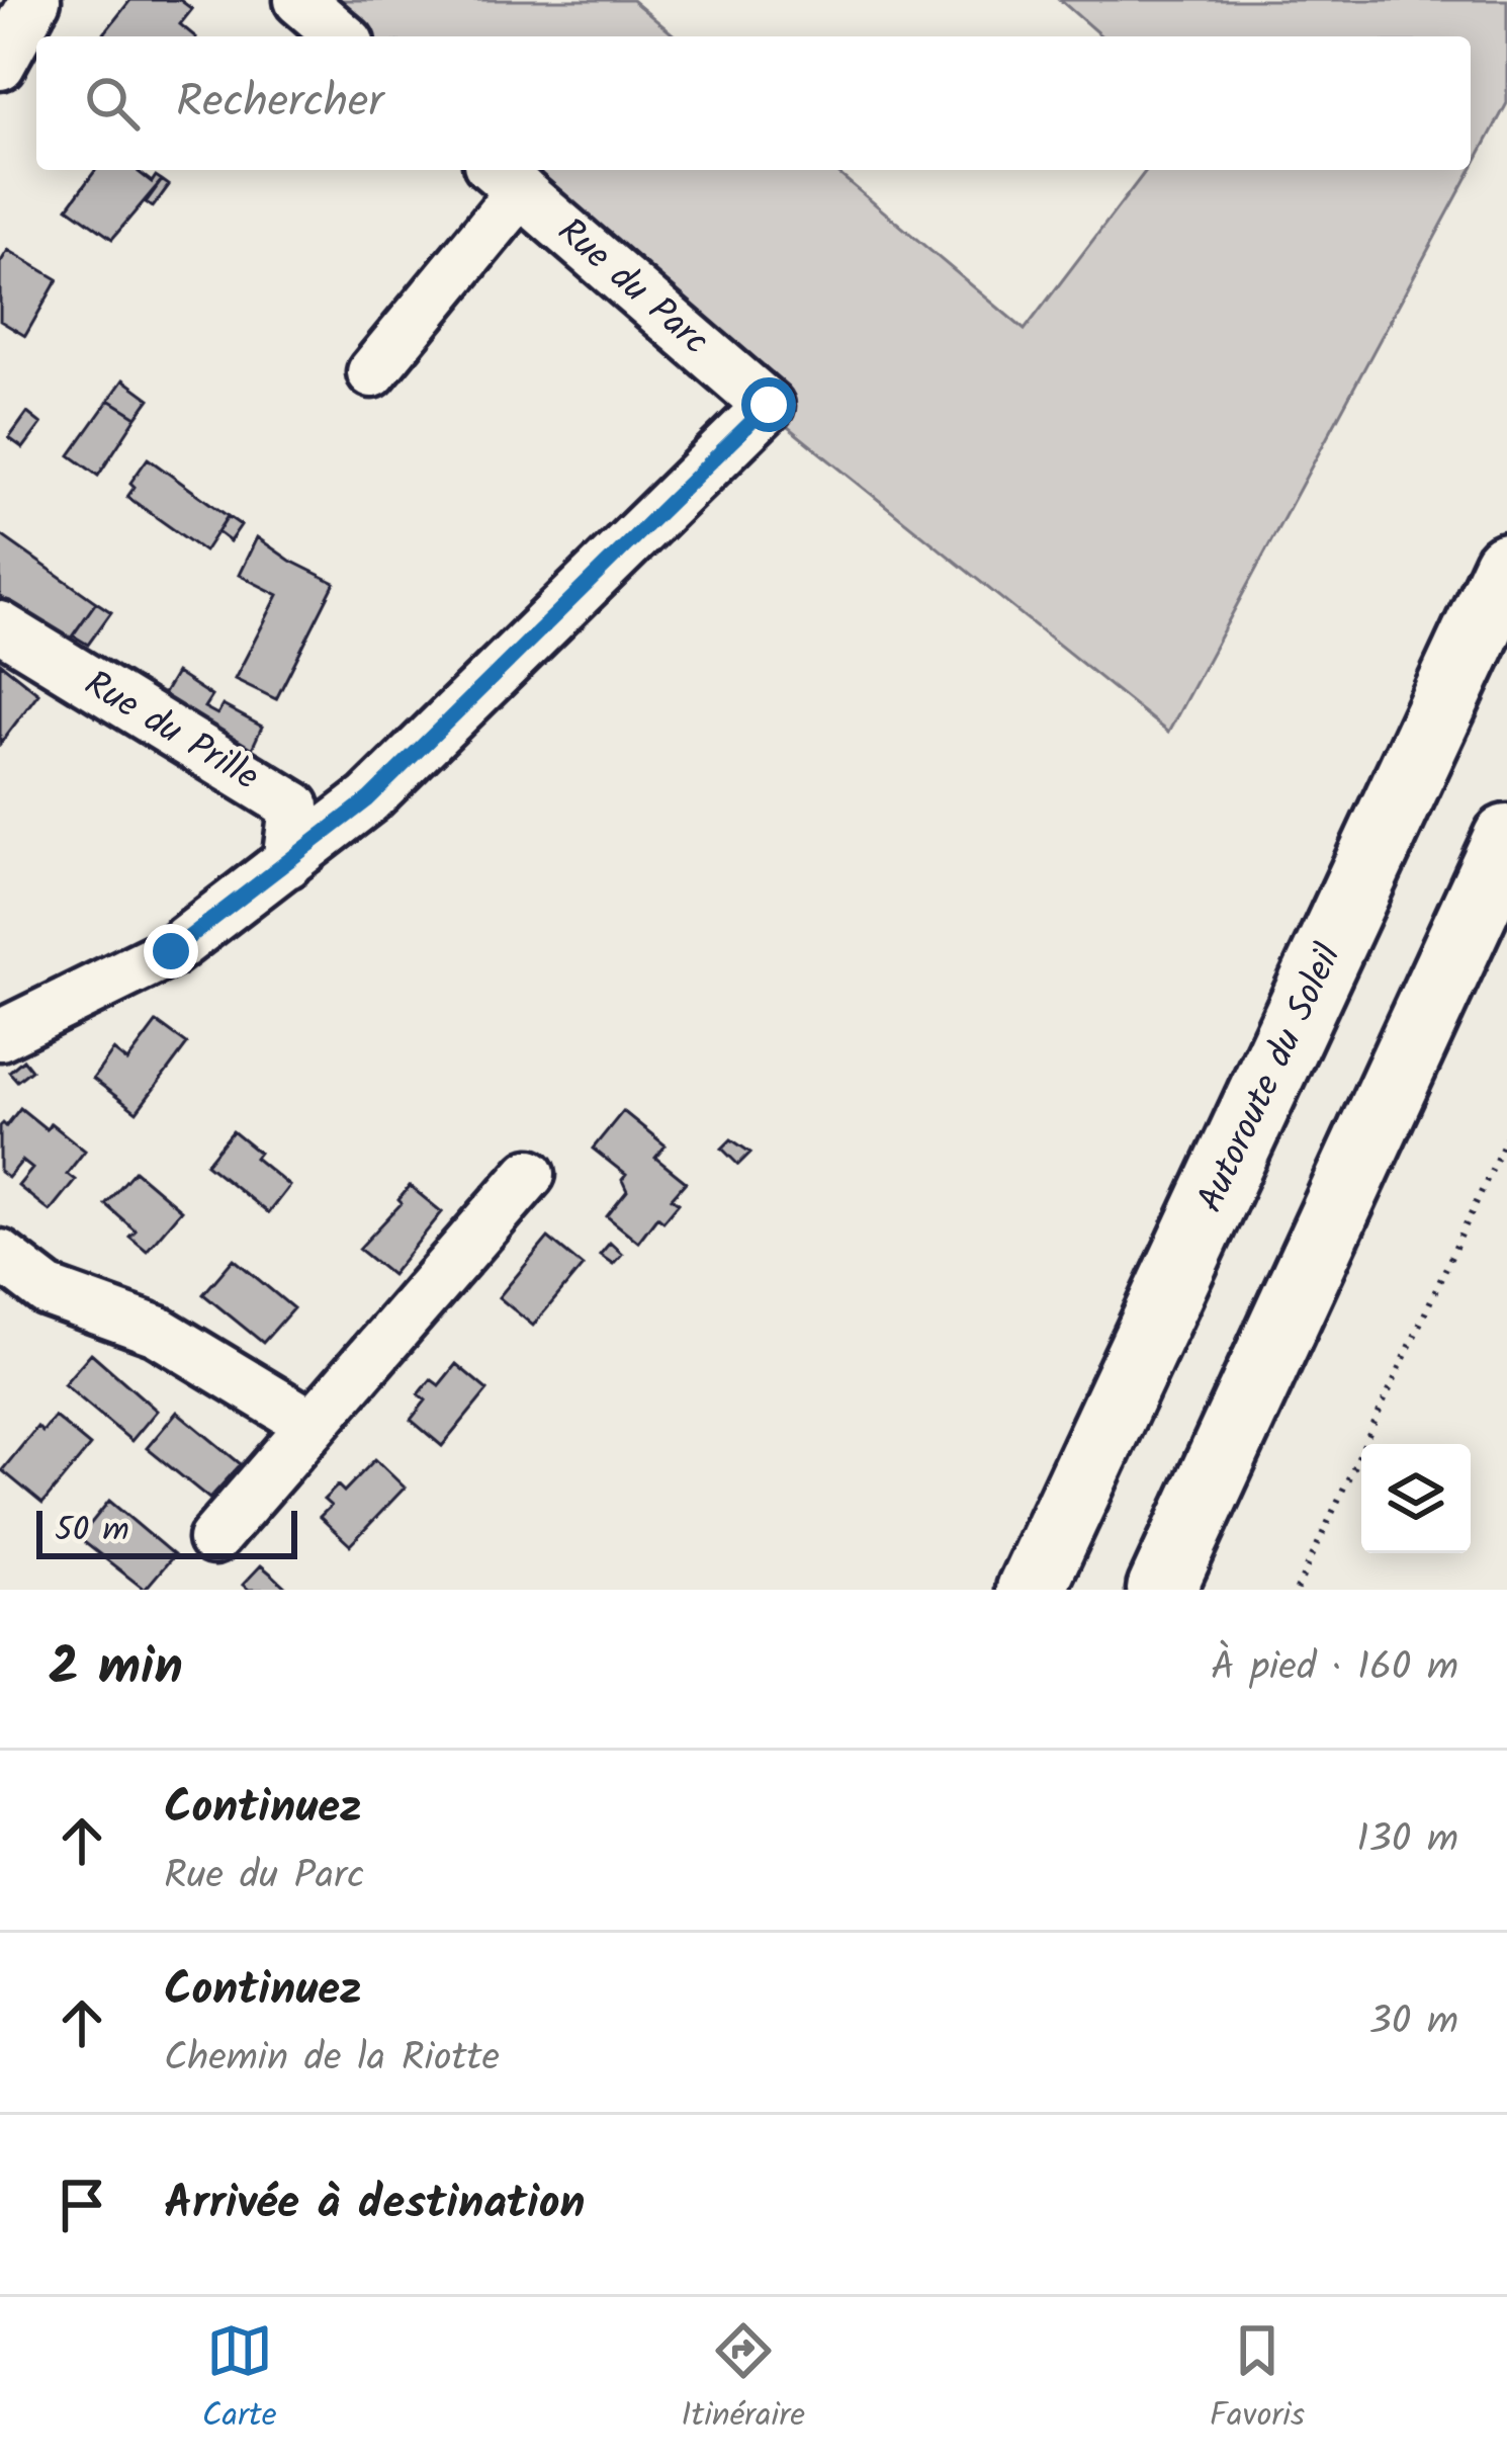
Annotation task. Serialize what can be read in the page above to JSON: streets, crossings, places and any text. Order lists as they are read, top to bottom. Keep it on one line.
{"streets":{"highway":["Autoroute du Soleil"],"street":["Rue du Parc","Rue du Prille"]},"crossings":[["Rue du Parc","Rue du Prille"]],"scale_bar":"50 m","page":{"search":"Rechercher","scale":"50 m","heading":["2 min","À pied · 160 m"],"list":[["Continuez","Rue du Parc","130 m"],["Continuez","Chemin de la Riotte","30 m"],"Arrivée à destination"],"nav":["Carte","Itinéraire","Favoris"]}}
